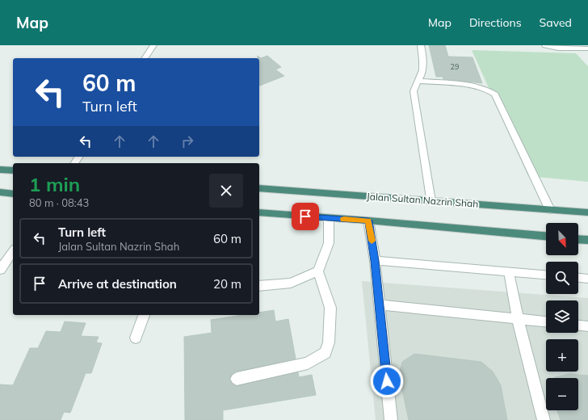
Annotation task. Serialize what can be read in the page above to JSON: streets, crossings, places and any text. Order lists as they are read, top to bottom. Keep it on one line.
{"streets":{"highway":["Jalan Sultan Nazrin Shah"]},"house_numbers":["29"],"north":"bottom right","page":{"header":"Map","nav":["Map","Directions","Saved"],"turn":["60 m","Turn left"],"heading":["1 min","80 m · 08:43"],"list":[{"name":"Turn left","note":"Jalan Sultan Nazrin Shah","value":"60 m"},{"name":"Arrive at destination","value":"20 m"}],"map_buttons":["+","−"]}}
